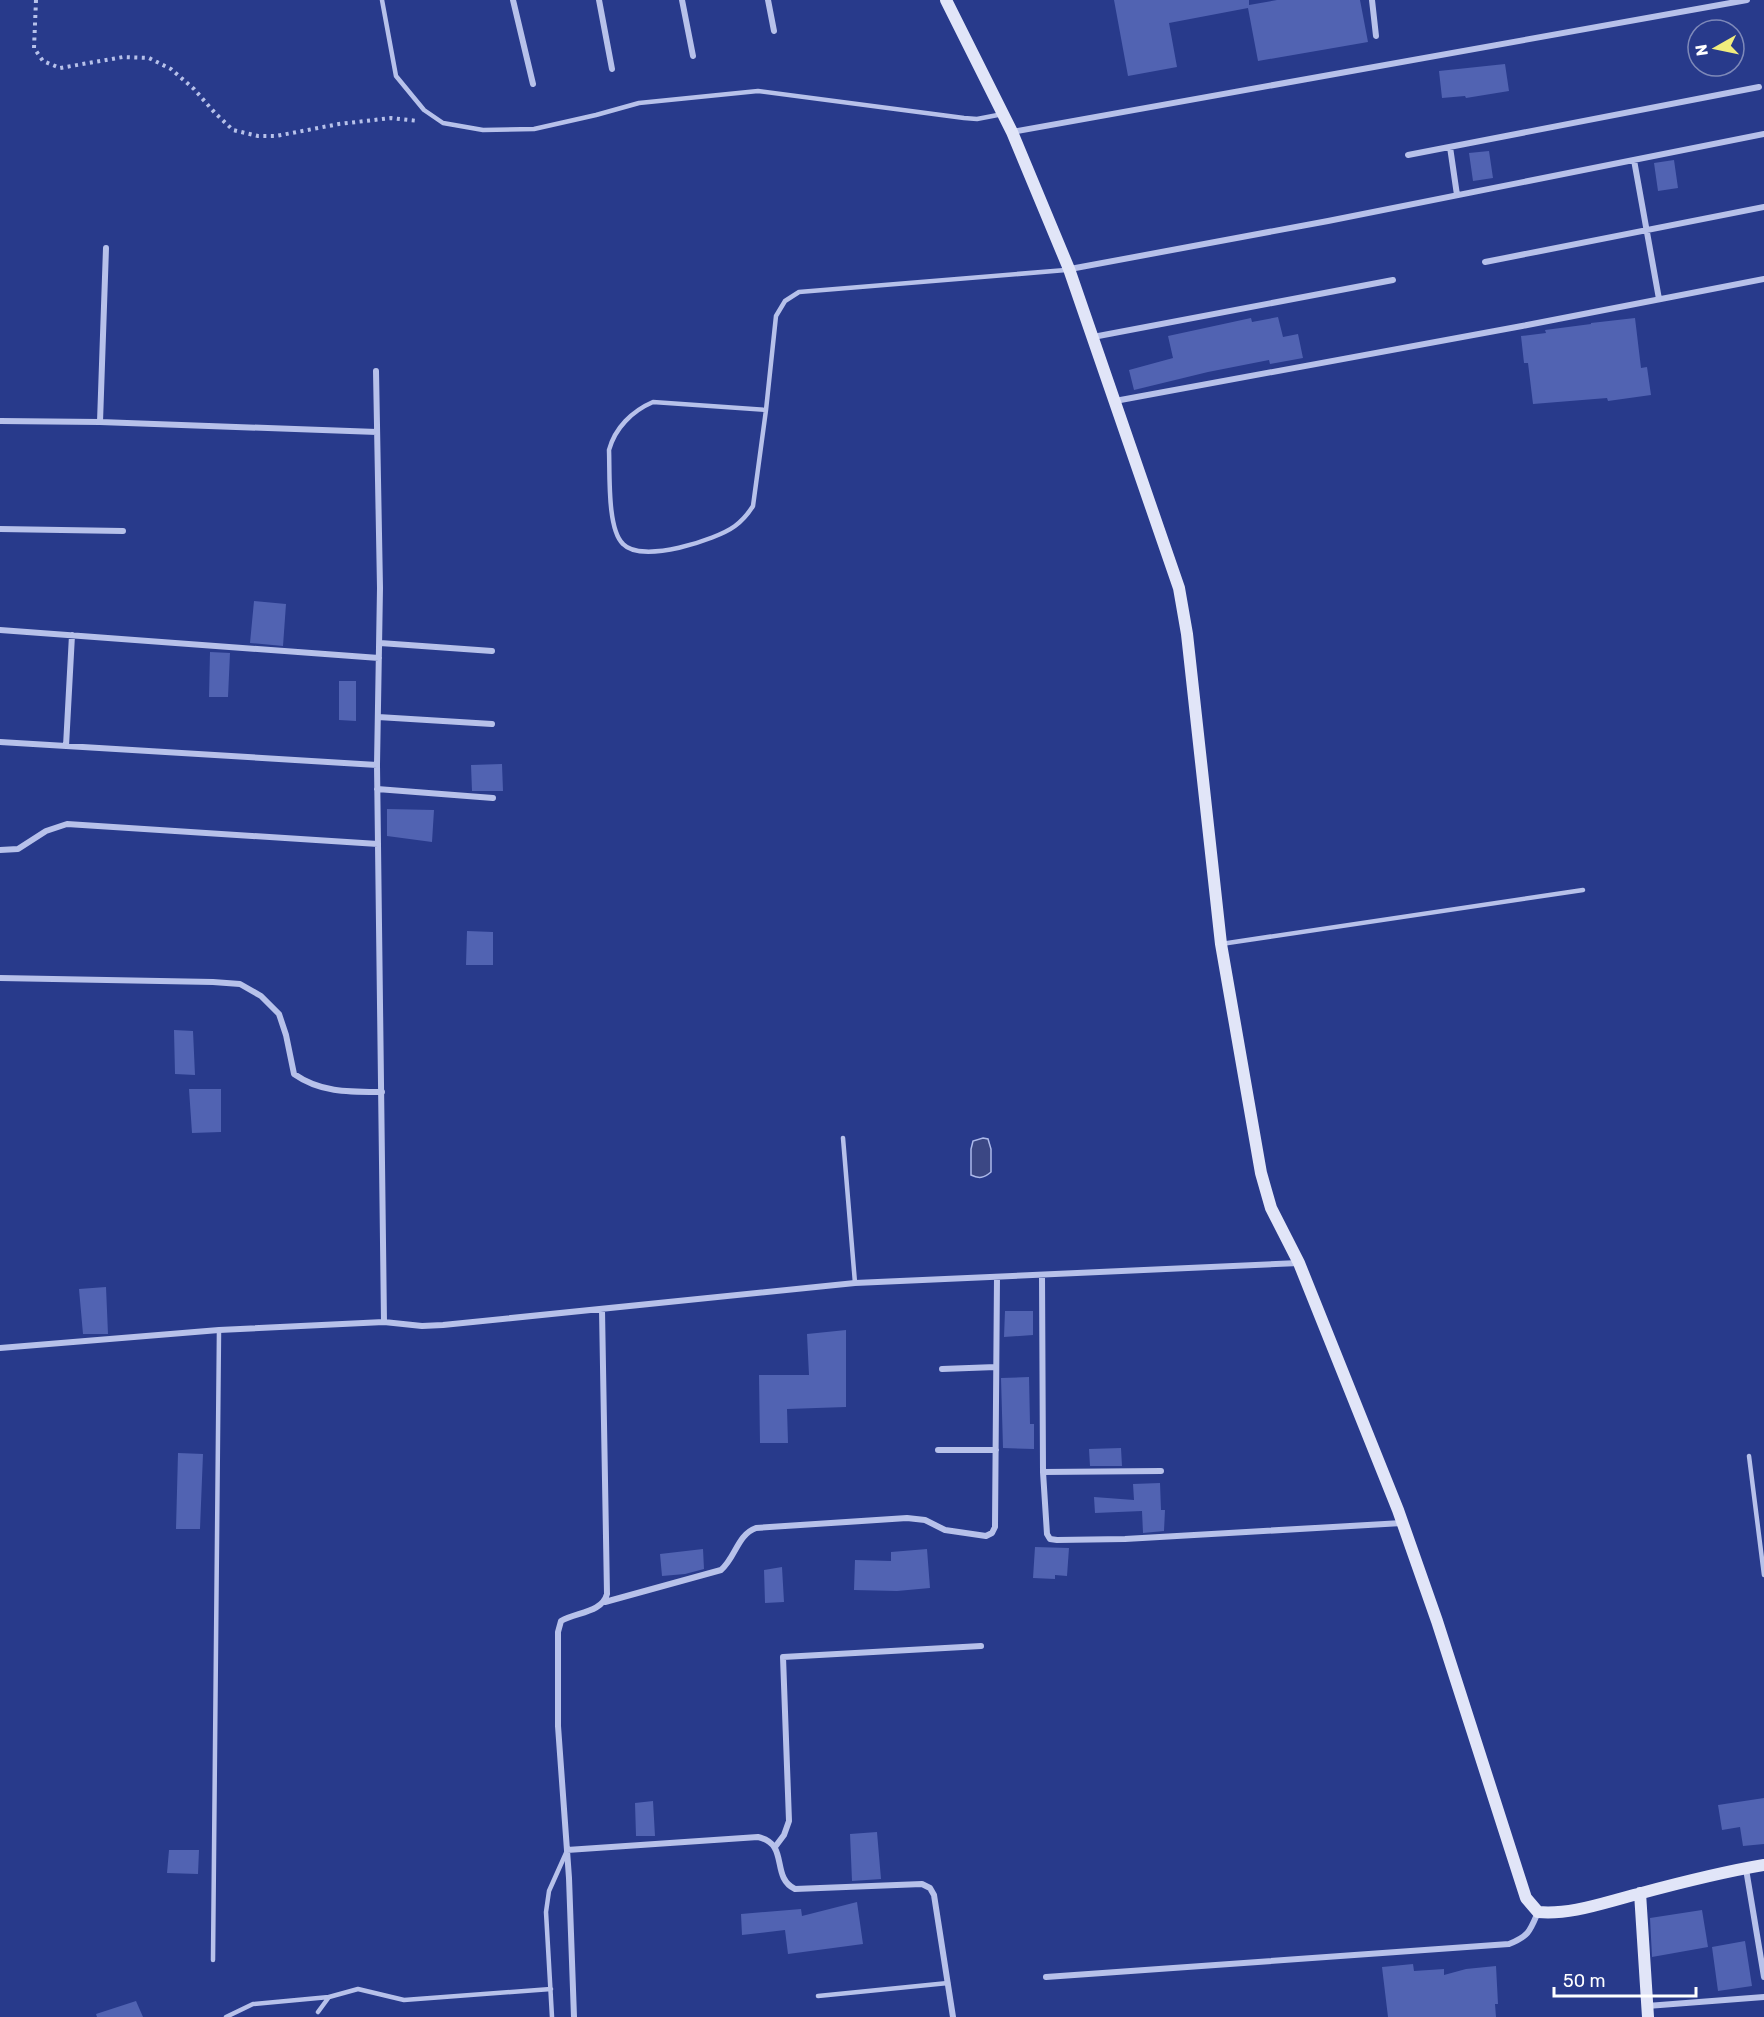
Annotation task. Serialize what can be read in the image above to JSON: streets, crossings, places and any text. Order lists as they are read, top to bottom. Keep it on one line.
{"scale_bar":"50 m","north":"left"}
